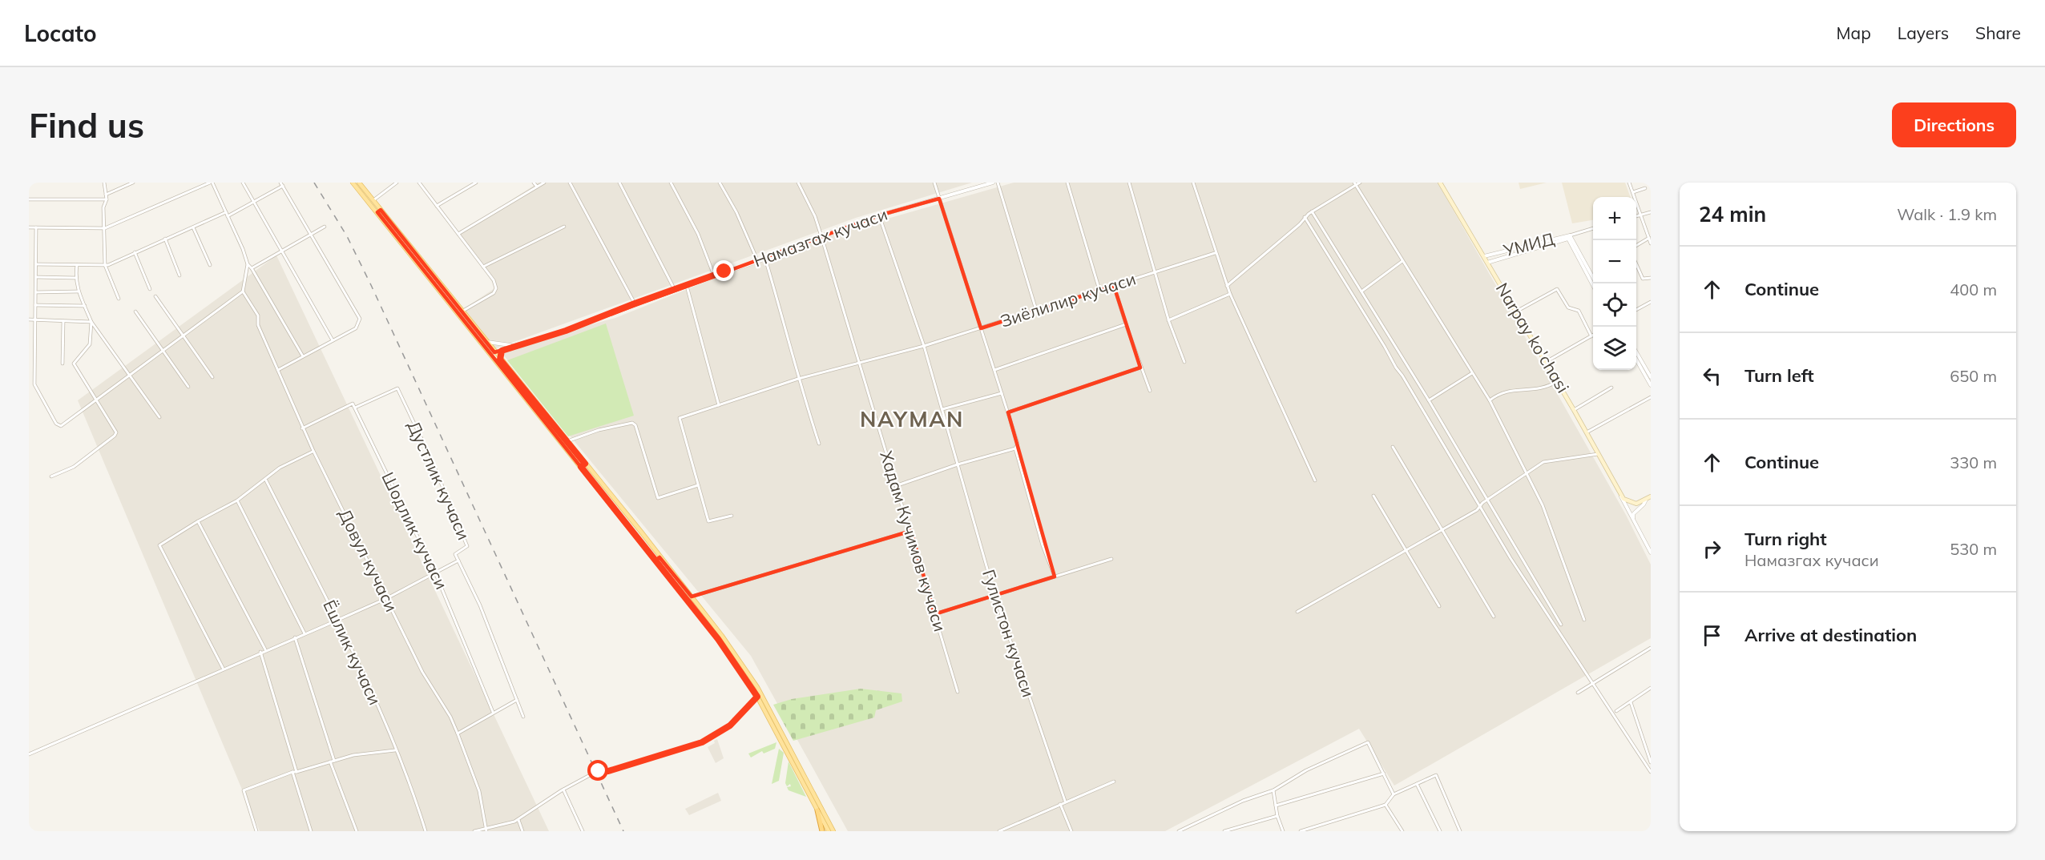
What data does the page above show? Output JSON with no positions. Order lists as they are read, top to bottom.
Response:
{
  "streets": {
    "main road": ["Narpay ko'chasi"],
    "street": [
      "Намазгах кучаси",
      "УМИД",
      "Зиёлилир кучаси",
      "Дустлик кучаси",
      "Шодлик кучаси",
      "Хадам Кучимов кучаси",
      "Довул кучаси",
      "Гулистон кучаси",
      "Ёшлик кучаси"
    ]
  },
  "crossings": [
    ["Намазгах кучаси", "Хадам Кучимов кучаси"],
    ["Намазгах кучаси", "Гулистон кучаси"],
    ["УМИД", "Narpay ko'chasi"],
    ["Зиёлилир кучаси", "Хадам Кучимов кучаси"],
    ["Зиёлилир кучаси", "Гулистон кучаси"],
    ["Дустлик кучаси", "Шодлик кучаси"]
  ],
  "districts": ["NAYMAN"],
  "page": {
    "header": "Locato",
    "nav": ["Map", "Layers", "Share"],
    "buttons": "Directions",
    "title": "Find us",
    "heading": ["24 min", "Walk · 1.9 km"],
    "map_buttons": ["+", "−"],
    "list": [
      ["Continue", "400 m"],
      ["Turn left", "650 m"],
      ["Continue", "330 m"],
      ["Turn right", "Намазгах кучаси", "530 m"],
      "Arrive at destination"
    ]
  }
}
